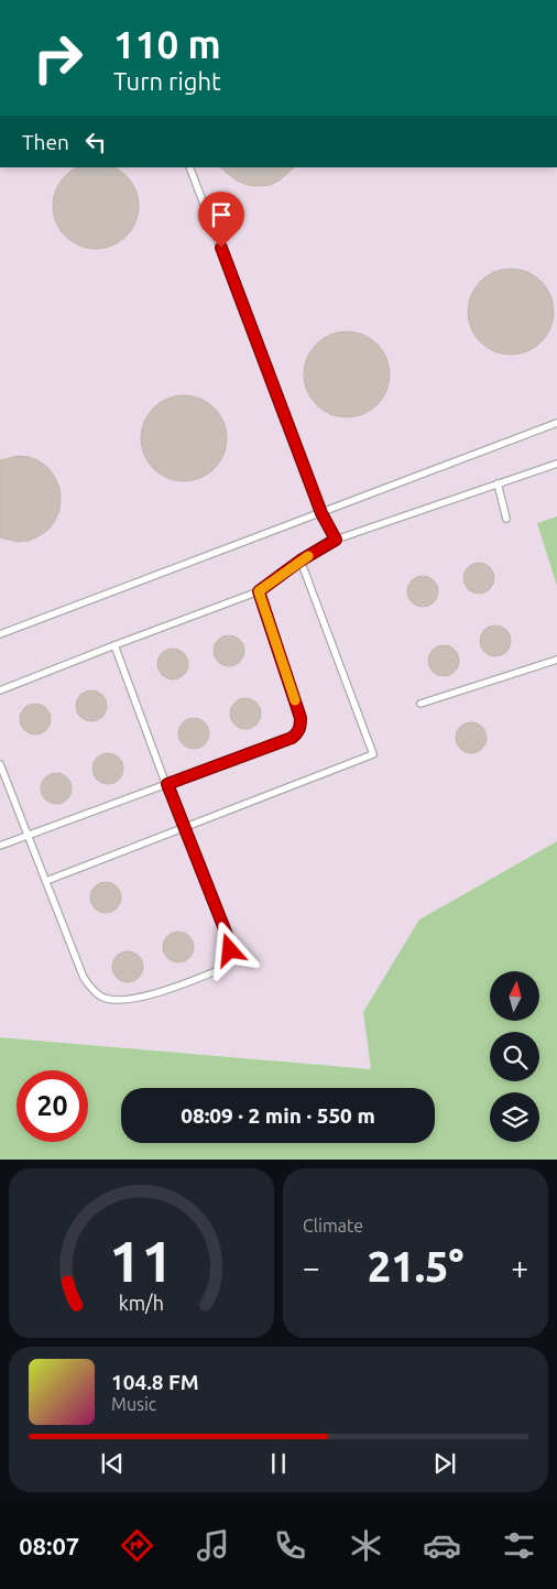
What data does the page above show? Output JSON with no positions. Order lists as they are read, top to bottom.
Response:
{
  "north": "top",
  "page": {
    "turn": ["110 m", "Turn right"],
    "then": "Then",
    "limit": "20",
    "trip": "08:09 · 2 min · 550 m",
    "tile": "Climate",
    "heat": ["−", "21.5°", "+"],
    "song": ["104.8 FM", "Music"],
    "tabs": "08:07",
    "gauge": ["11", "km/h"]
  }
}
